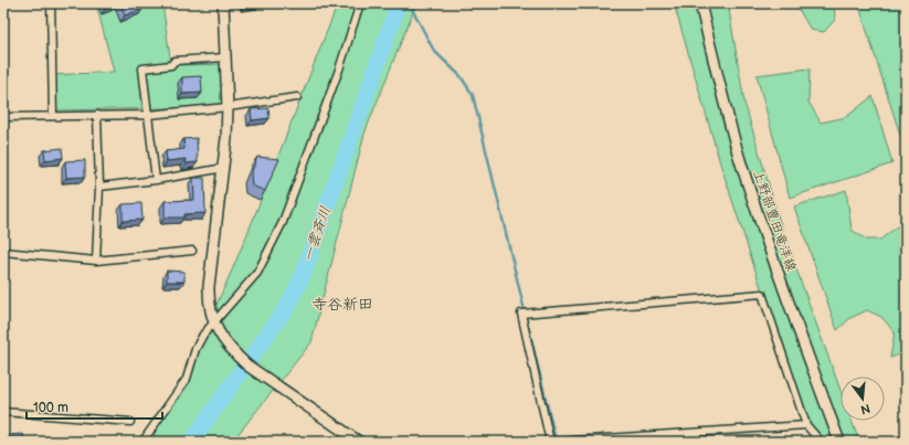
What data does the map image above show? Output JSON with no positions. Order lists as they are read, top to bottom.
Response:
{
  "streets": {
    "street": ["上野部豊田竜洋線"]
  },
  "districts": ["寺谷新田"],
  "water": ["一雲斉川"],
  "scale_bar": "100 m",
  "north": "bottom"
}
